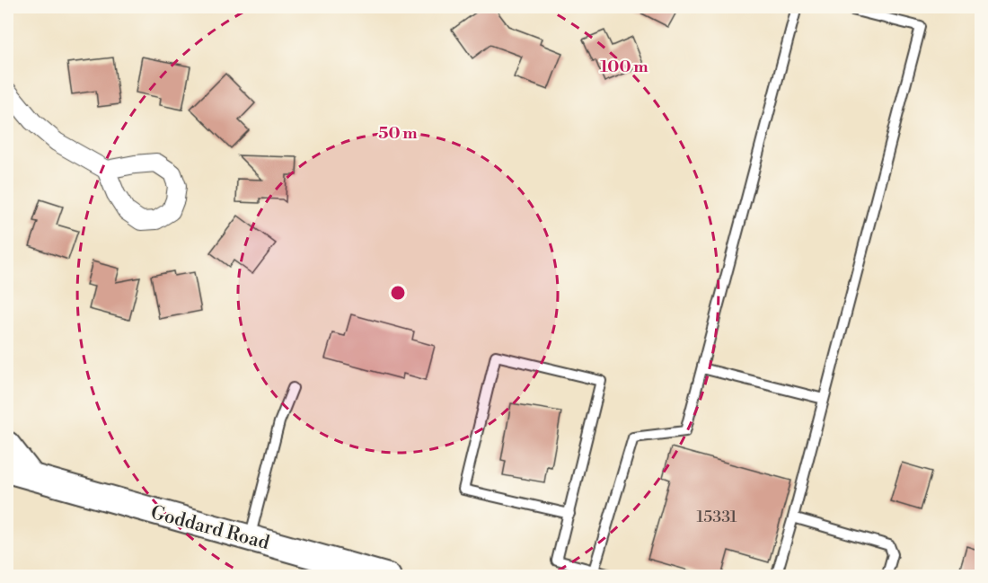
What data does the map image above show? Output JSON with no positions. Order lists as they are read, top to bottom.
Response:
{
  "streets": {
    "main road": ["Goddard Road"]
  },
  "house_numbers": ["15331"],
  "rings": ["100 m", "50 m"]
}
